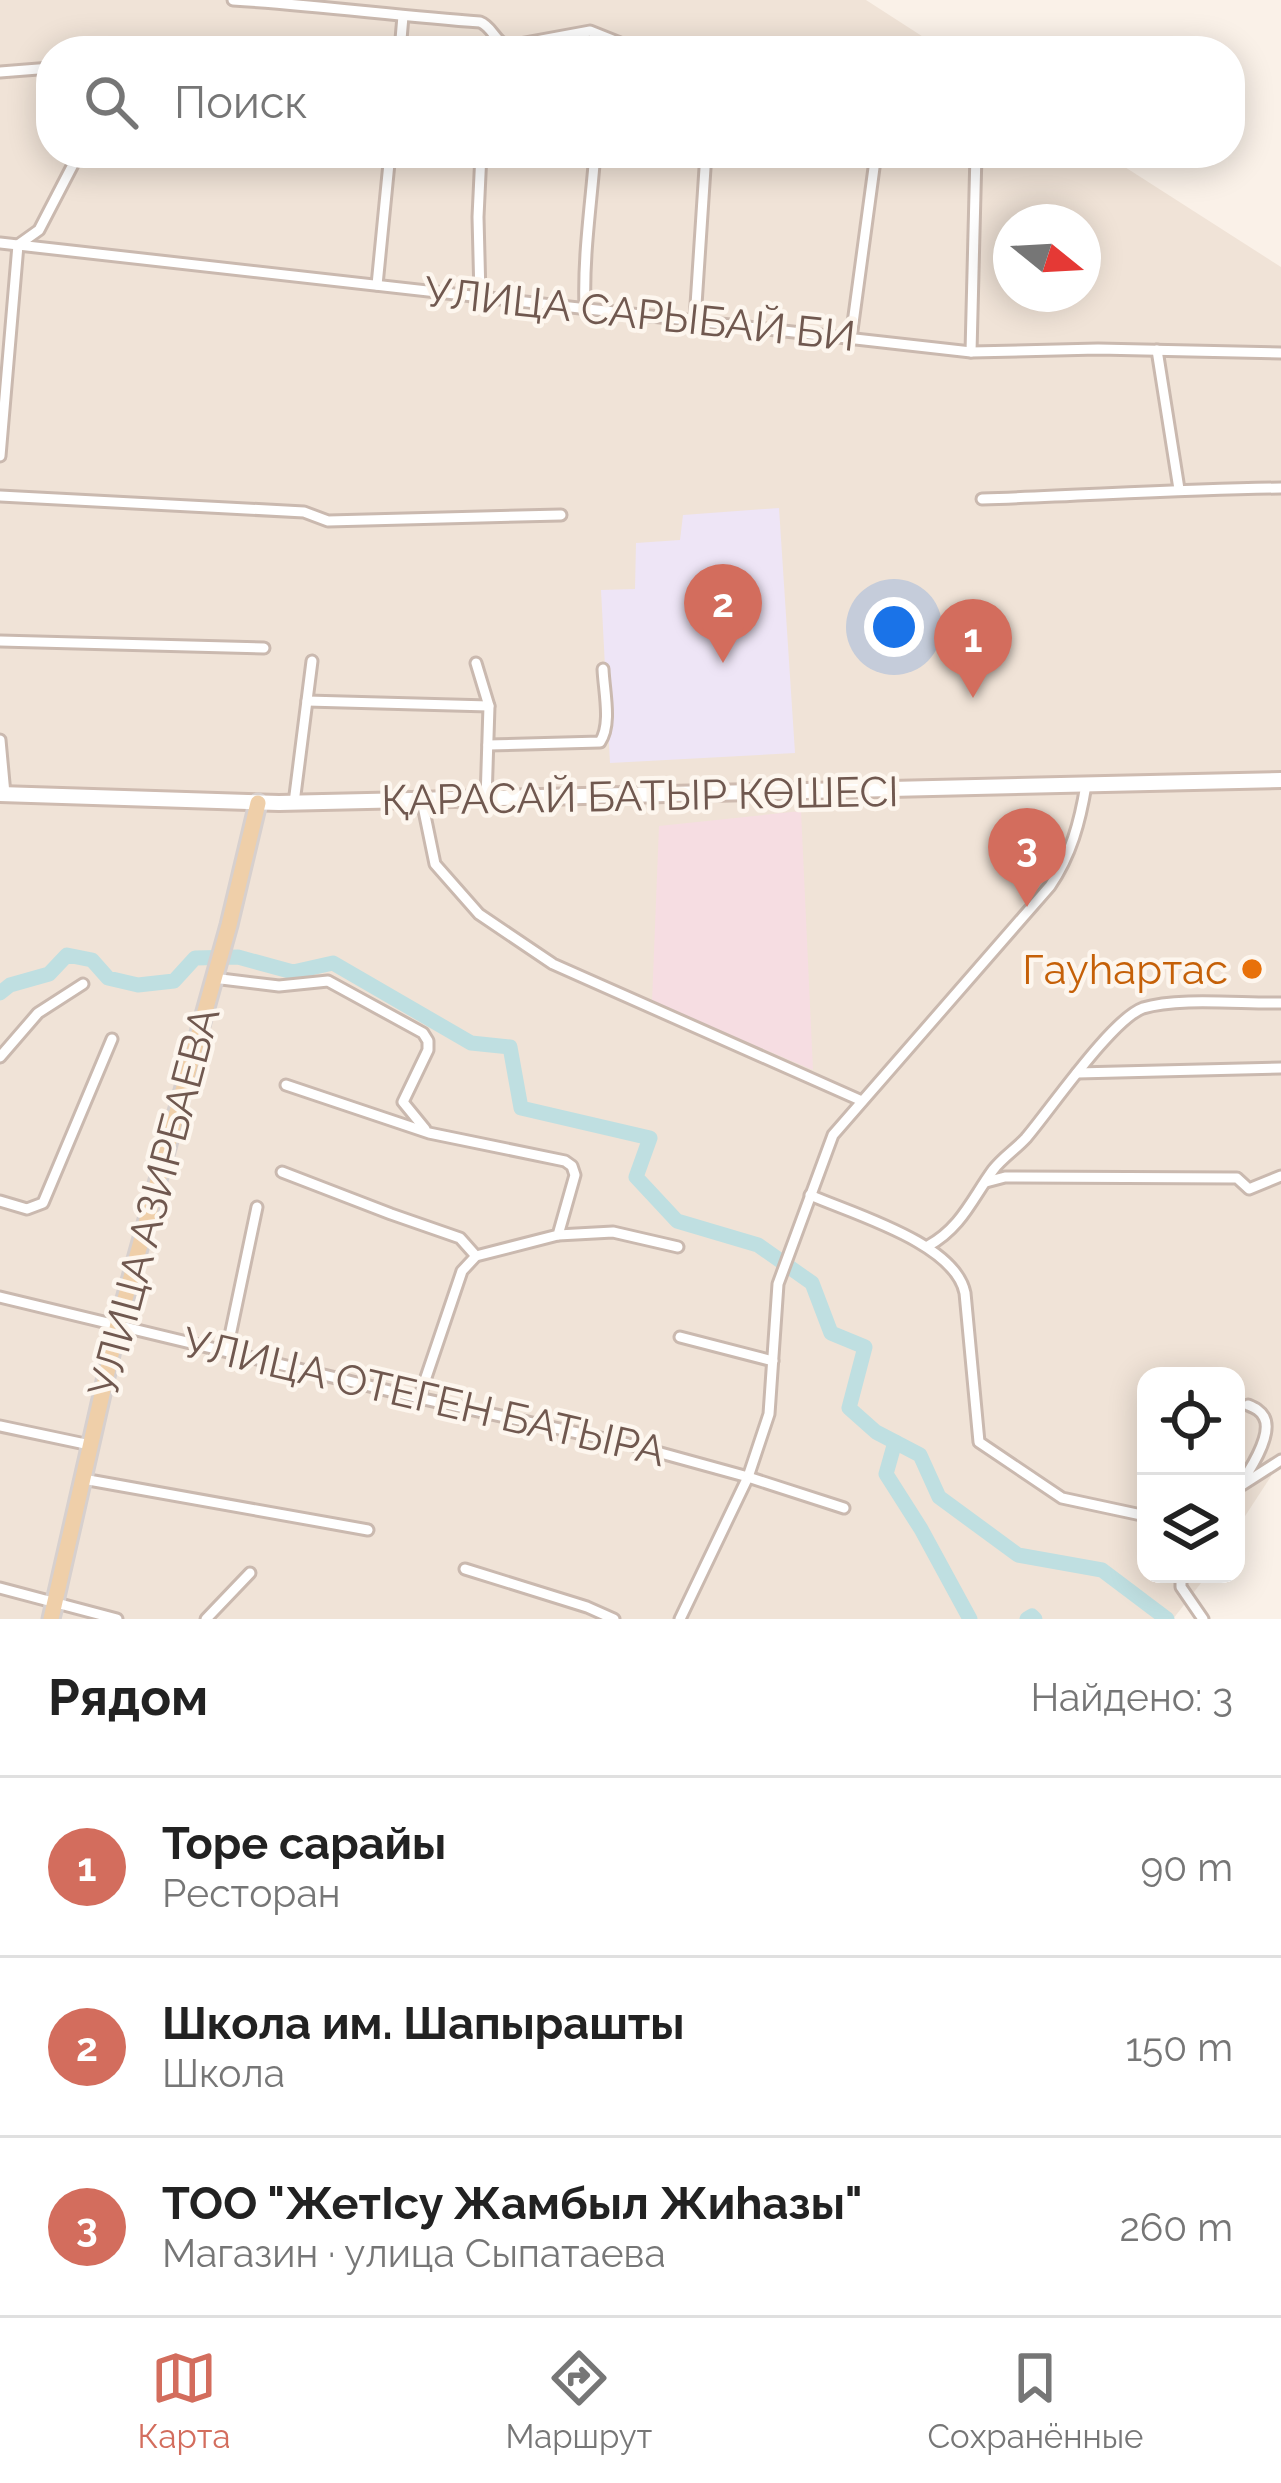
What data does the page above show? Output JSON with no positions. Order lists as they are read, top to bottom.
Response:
{
  "streets": {
    "main road": ["ҚАРАСАЙ БАТЫР КӨШЕСІ", "УЛИЦА АЗИРБАЕВА"],
    "street": ["УЛИЦА САРЫБАЙ БИ", "УЛИЦА ОТЕГЕН БАТЫРА"]
  },
  "crossings": [
    ["ҚАРАСАЙ БАТЫР КӨШЕСІ", "УЛИЦА АЗИРБАЕВА"],
    ["УЛИЦА АЗИРБАЕВА", "УЛИЦА ОТЕГЕН БАТЫРА"]
  ],
  "places": ["Гауhартас"],
  "north": "right",
  "page": {
    "search": "Поиск",
    "pins": ["2", "1", "3"],
    "heading": ["Рядом", "Найдено: 3"],
    "list": [
      {
        "mark": "1",
        "name": "Торе сарайы",
        "note": "Ресторан",
        "value": "90 m"
      },
      {
        "mark": "2",
        "name": "Школа им. Шапырашты",
        "note": "Школа",
        "value": "150 m"
      },
      {
        "mark": "3",
        "name": "ТОО \"ЖетIсу Жамбыл Жиhазы\"",
        "note": "Магазин · улица Сыпатаева",
        "value": "260 m"
      }
    ],
    "nav": ["Карта", "Маршрут", "Сохранённые"]
  }
}
